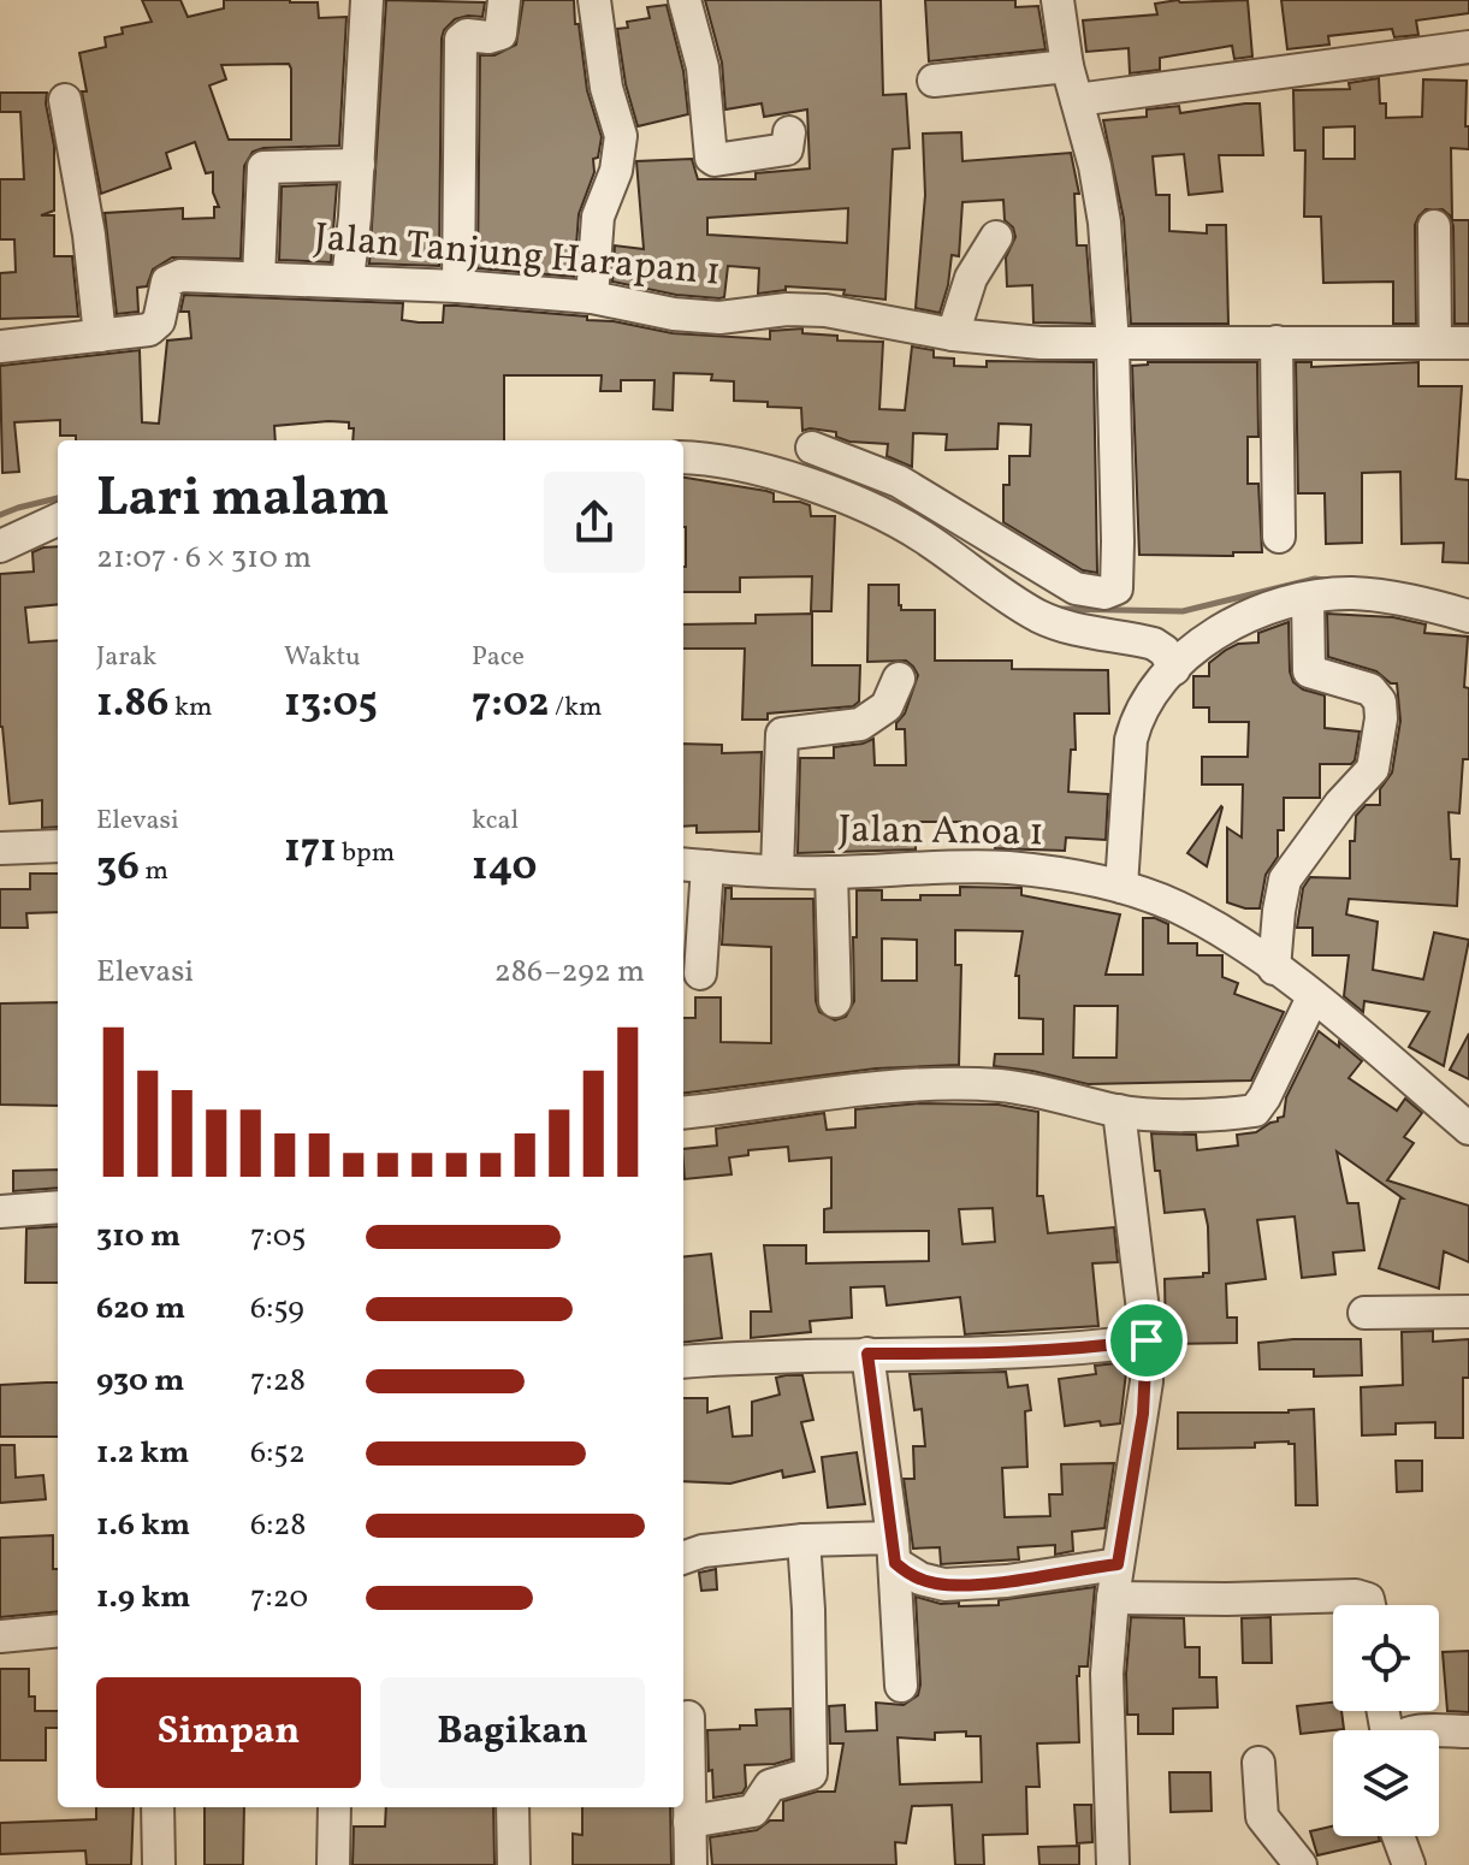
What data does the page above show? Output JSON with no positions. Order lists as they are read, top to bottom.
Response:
{
  "streets": {
    "street": ["Jalan Tanjung Harapan 1", "Jalan Anoa 1"]
  },
  "page": {
    "heading": ["Lari malam", "21:07 · 6 × 310 m"],
    "stats": [
      ["Jarak", "1.86 km"],
      ["Waktu", "13:05"],
      ["Pace", "7:02 /km"],
      ["Elevasi", "36 m"],
      ["171 bpm"],
      ["kcal", "140"]
    ],
    "chart": ["Elevasi", "286–292 m"],
    "list": [
      {
        "name": "310 m",
        "note": "7:05"
      },
      {
        "name": "620 m",
        "note": "6:59"
      },
      {
        "name": "930 m",
        "note": "7:28"
      },
      {
        "name": "1.2 km",
        "note": "6:52"
      },
      {
        "name": "1.6 km",
        "note": "6:28"
      },
      {
        "name": "1.9 km",
        "note": "7:20"
      }
    ],
    "buttons": ["Simpan", "Bagikan"]
  }
}
